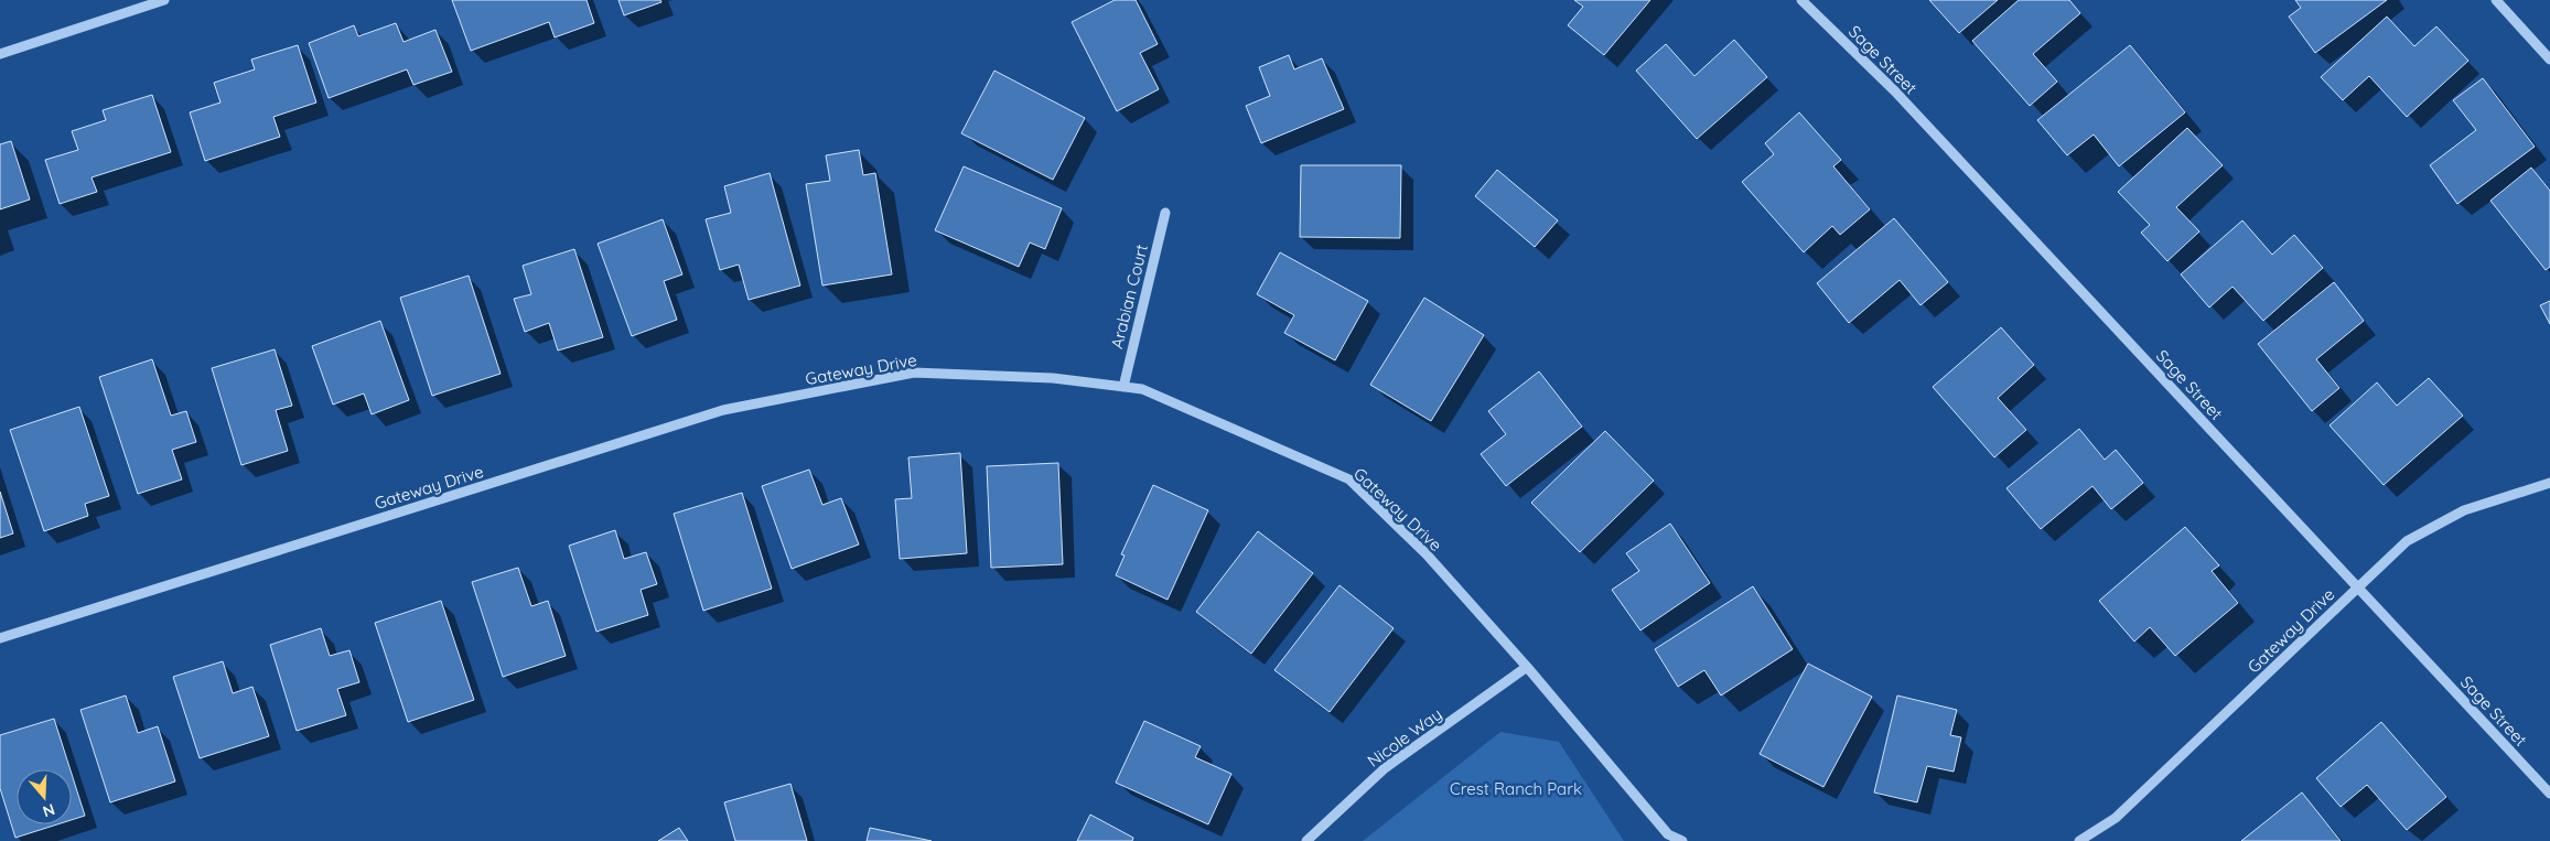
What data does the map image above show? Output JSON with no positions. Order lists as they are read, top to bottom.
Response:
{
  "streets": {
    "street": [
      "Sage Street",
      "Arabian Court",
      "Gateway Drive",
      "Nicole Way"
    ]
  },
  "crossings": [
    ["Sage Street", "Gateway Drive"],
    ["Arabian Court", "Gateway Drive"],
    ["Gateway Drive", "Nicole Way"]
  ],
  "parks": ["Crest Ranch Park"],
  "north": "bottom"
}
